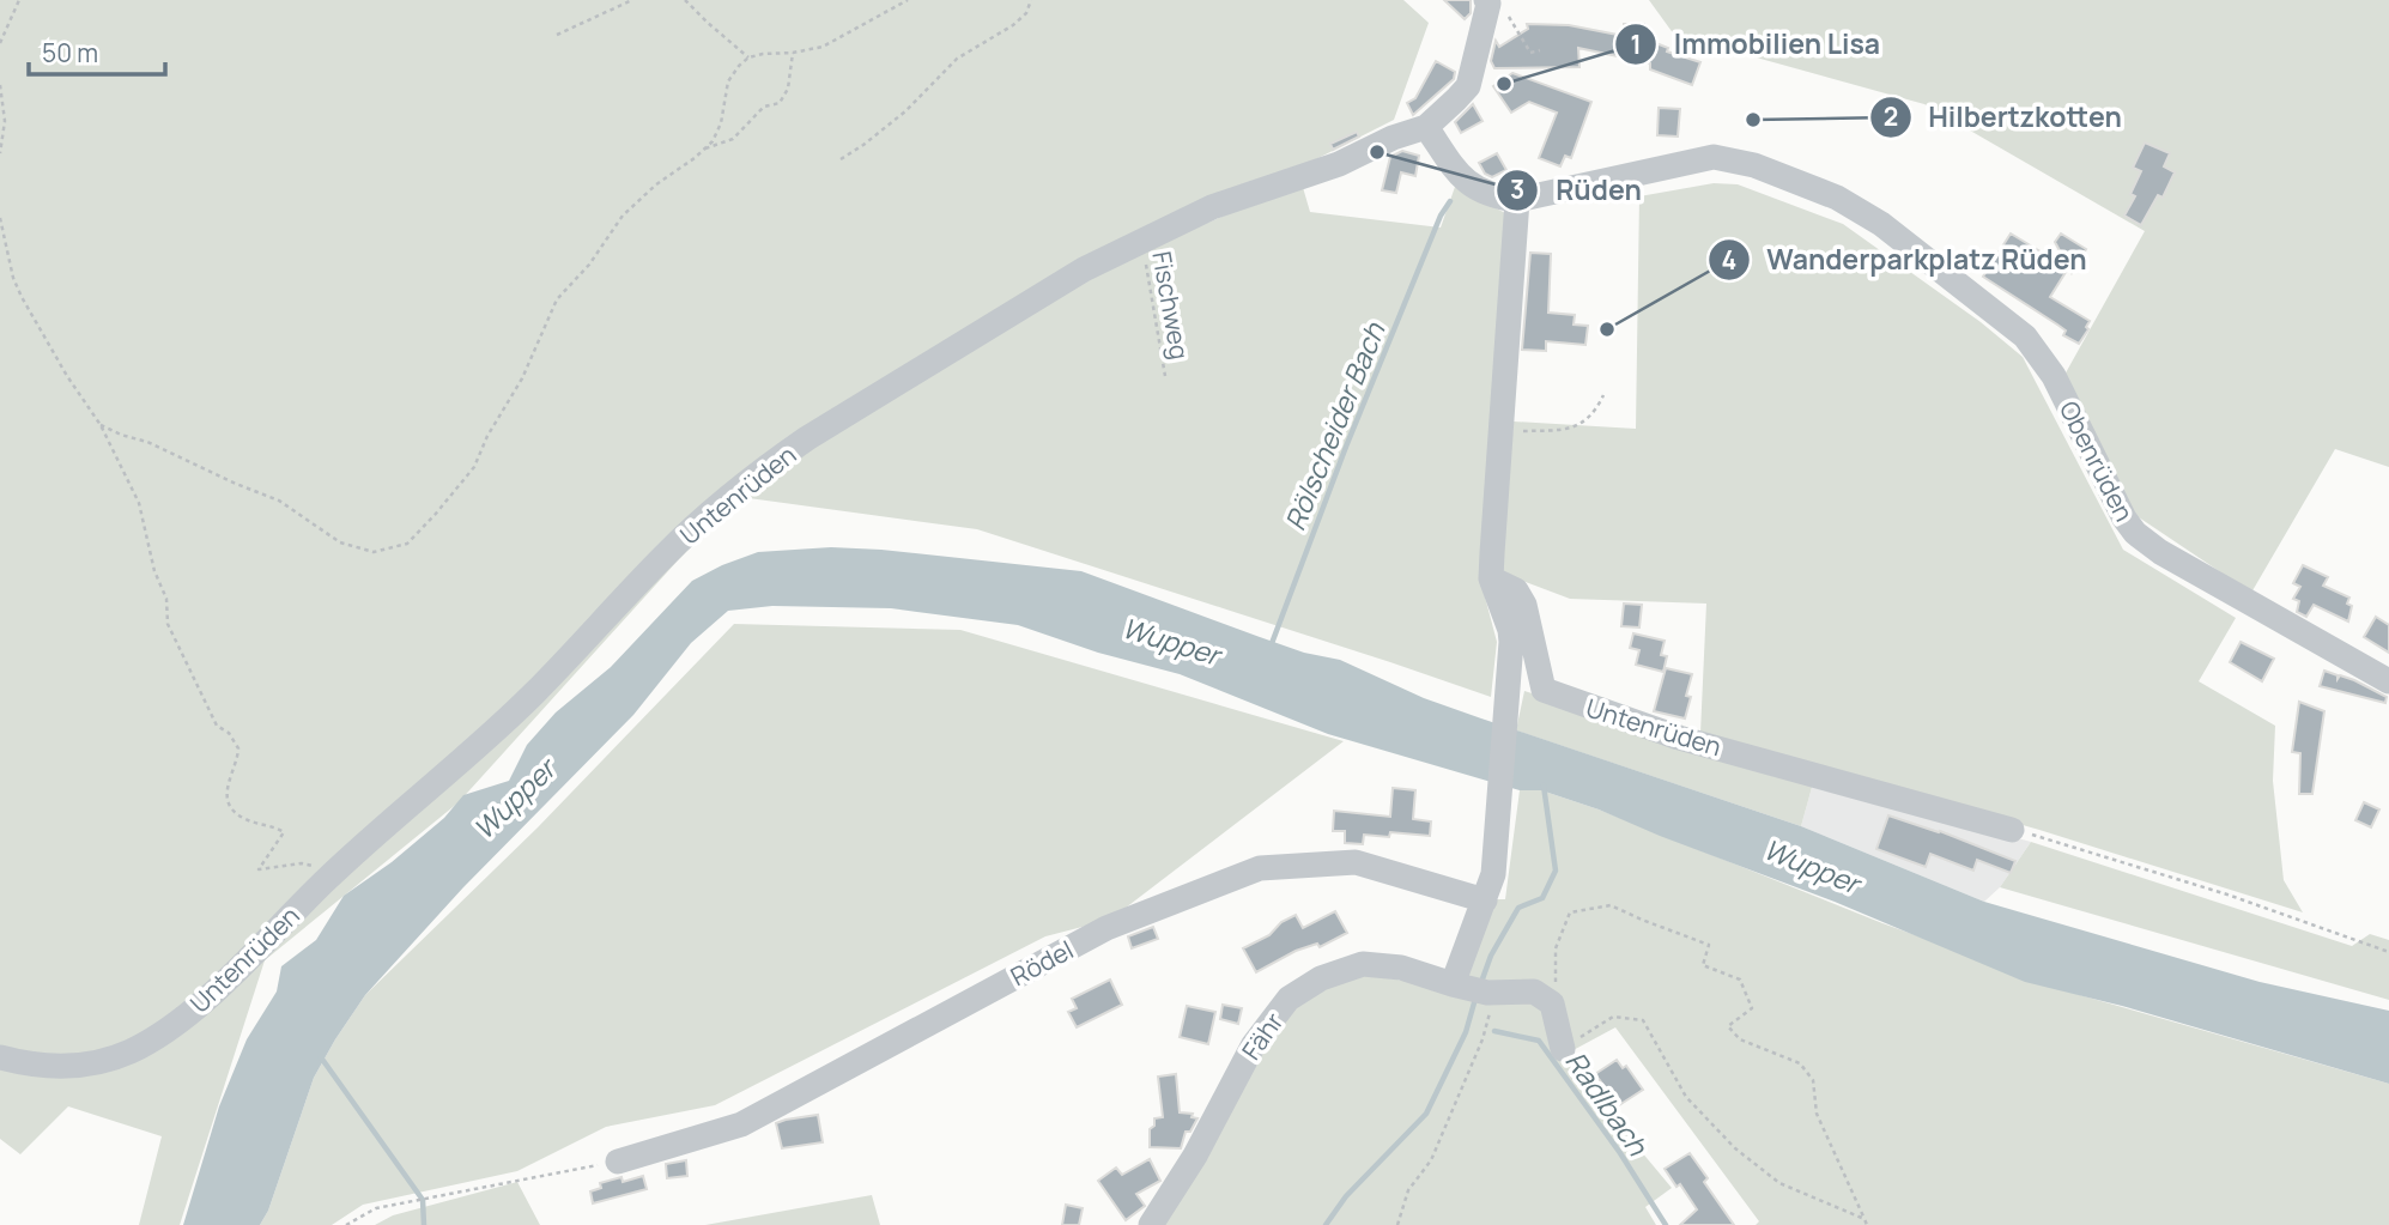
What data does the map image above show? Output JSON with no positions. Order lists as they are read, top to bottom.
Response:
{
  "streets": {
    "street": [
      "Obenrüden",
      "Untenrüden",
      "Rödel",
      "Fähr"
    ],
    "path": ["Fischweg"]
  },
  "crossings": [
    ["Fischweg", "Untenrüden"]
  ],
  "water": ["Rölscheider Bach", "Wupper", "Radlbach"],
  "places": [
    "Immobilien Lisa",
    "Hilbertzkotten",
    "Rüden",
    "Wanderparkplatz Rüden"
  ],
  "scale_bar": "50 m"
}
